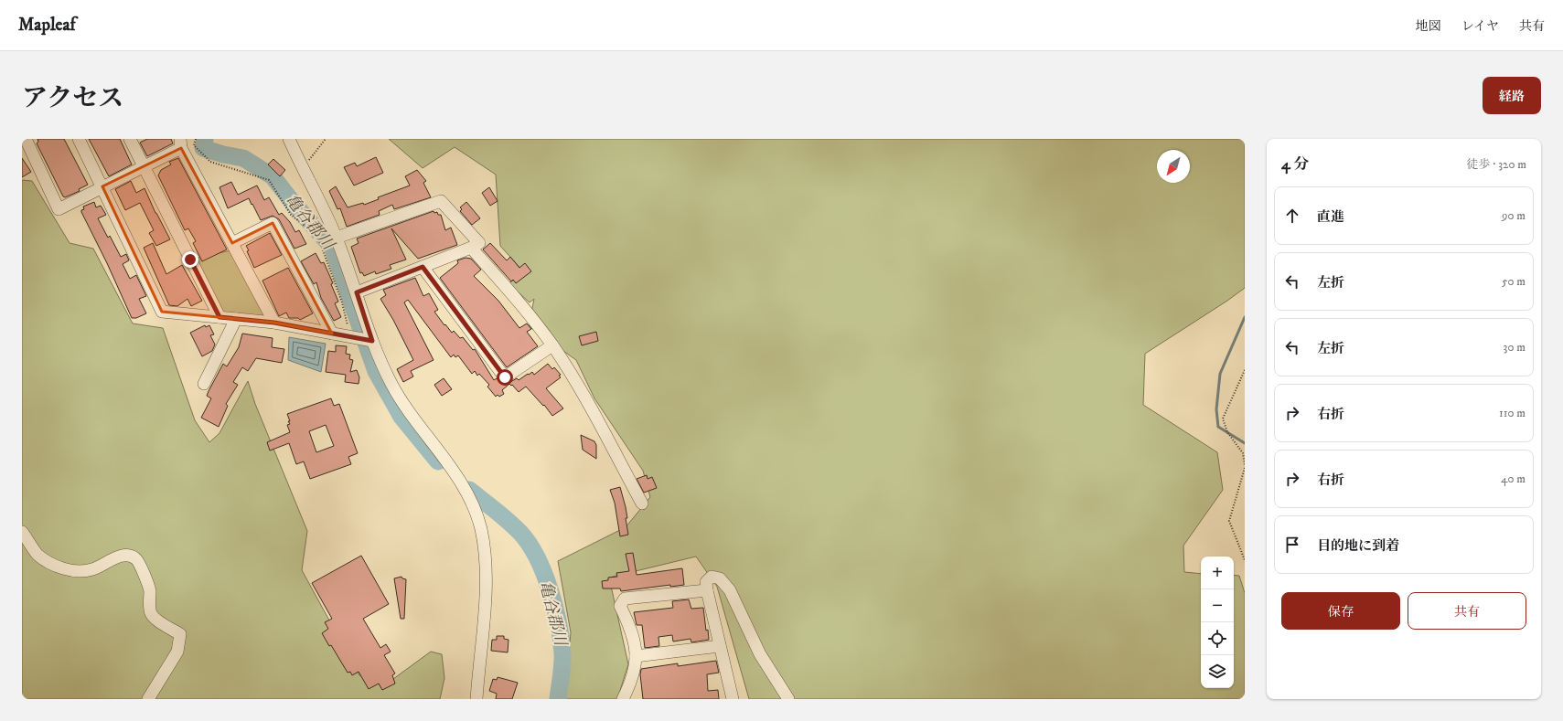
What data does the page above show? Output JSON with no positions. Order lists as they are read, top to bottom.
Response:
{
  "water": ["亀谷郡川"],
  "north": "bottom left",
  "page": {
    "header": "Mapleaf",
    "nav": ["地図", "レイヤ", "共有"],
    "title": "アクセス",
    "buttons": [
      "経路",
      ["保存", "共有"]
    ],
    "heading": ["4 分", "徒歩 · 320 m"],
    "list": [
      ["直進", "90 m"],
      ["左折", "50 m"],
      ["左折", "30 m"],
      ["右折", "110 m"],
      ["右折", "40 m"],
      "目的地に到着"
    ],
    "map_buttons": ["+", "−"]
  }
}
